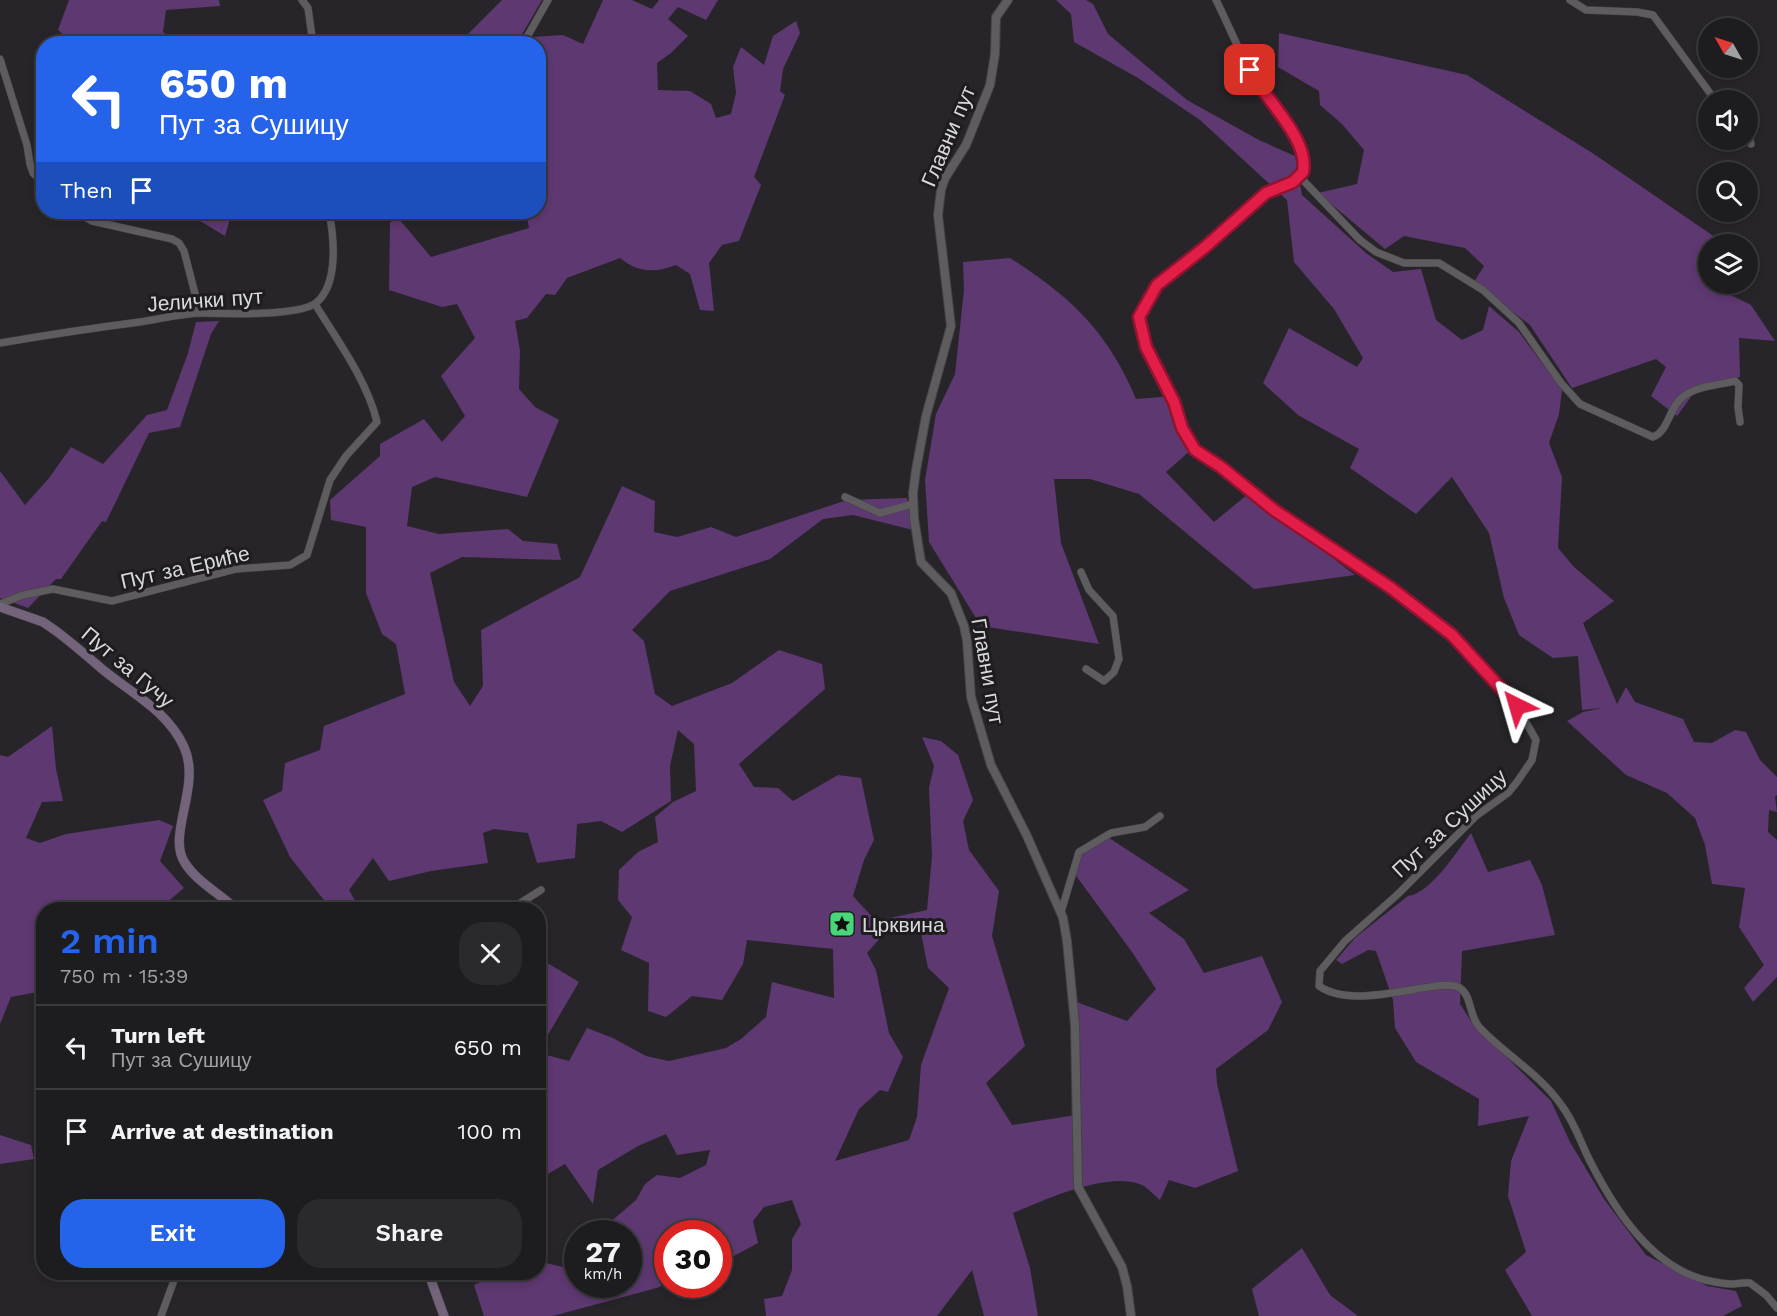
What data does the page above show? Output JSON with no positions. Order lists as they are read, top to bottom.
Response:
{
  "streets": {
    "main road": ["Пут за Гучу"],
    "street": [
      "Главни пут",
      "Јелички пут",
      "Пут за Ериће",
      "Пут за Сушицу"
    ]
  },
  "crossings": [
    ["Јелички пут", "Пут за Ериће"],
    ["Пут за Ериће", "Пут за Гучу"]
  ],
  "places": {
    "place": ["Црквина"]
  },
  "north": "top left",
  "page": {
    "turn": ["650 m", "Пут за Сушицу"],
    "then": "Then",
    "heading": ["2 min", "750 m · 15:39"],
    "list": [
      {
        "name": "Turn left",
        "note": "Пут за Сушицу",
        "value": "650 m"
      },
      {
        "name": "Arrive at destination",
        "value": "100 m"
      }
    ],
    "buttons": ["Exit", "Share"],
    "speed": "27 km/h",
    "limit": "30"
  }
}
